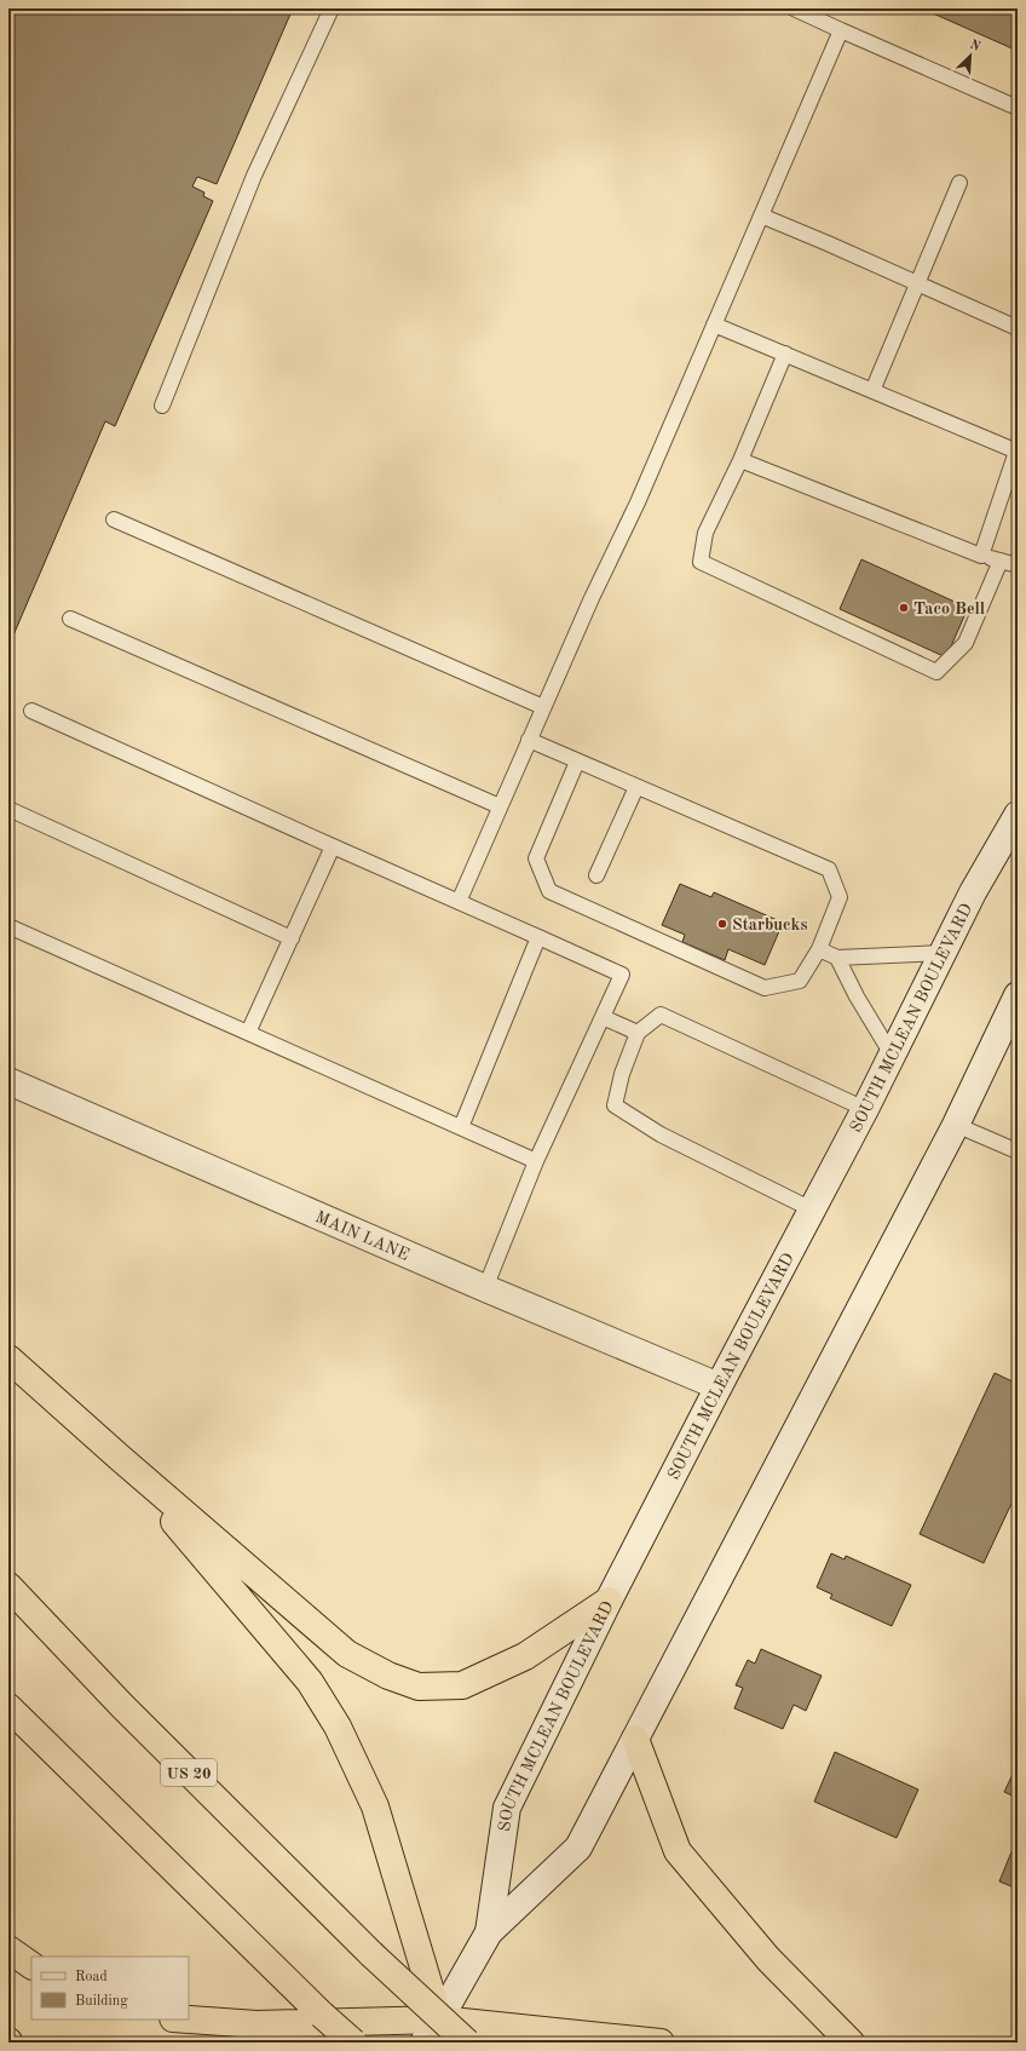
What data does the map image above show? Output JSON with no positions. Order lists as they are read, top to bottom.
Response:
{
  "streets": {
    "highway": ["US 20"],
    "main road": ["SOUTH MCLEAN BOULEVARD", "MAIN LANE"]
  },
  "crossings": [
    ["SOUTH MCLEAN BOULEVARD", "MAIN LANE"]
  ],
  "places": ["Taco Bell", "Starbucks"],
  "legend": ["Road", "Building"],
  "north": "top right"
}
